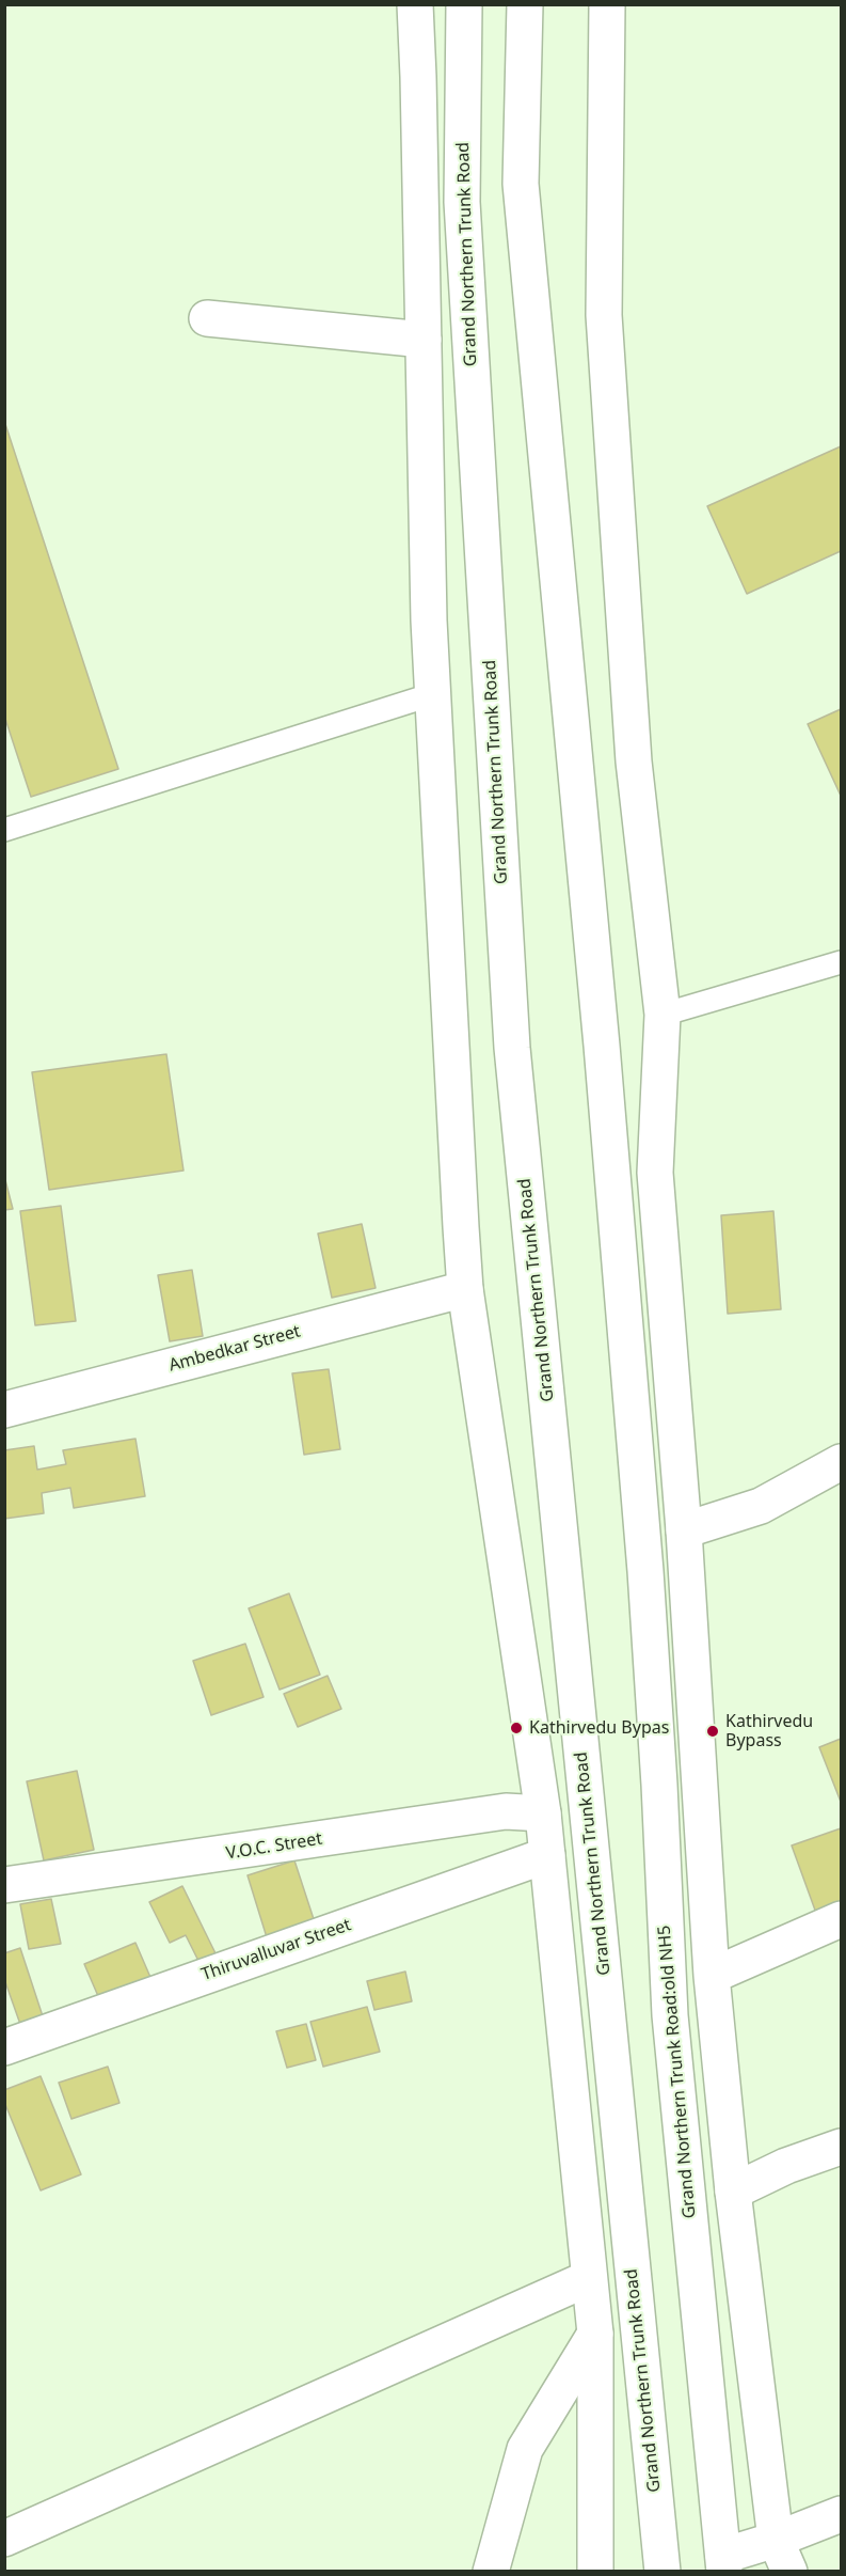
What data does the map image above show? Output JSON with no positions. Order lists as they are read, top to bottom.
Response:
{
  "streets": {
    "main road": [
      "Grand Northern Trunk Road",
      "Ambedkar Street",
      "V.O.C. Street",
      "Thiruvalluvar Street",
      "Grand Northern Trunk Road:old NH5"
    ]
  },
  "places": ["Kathirvedu Bypas", "Kathirvedu Bypass"]
}
